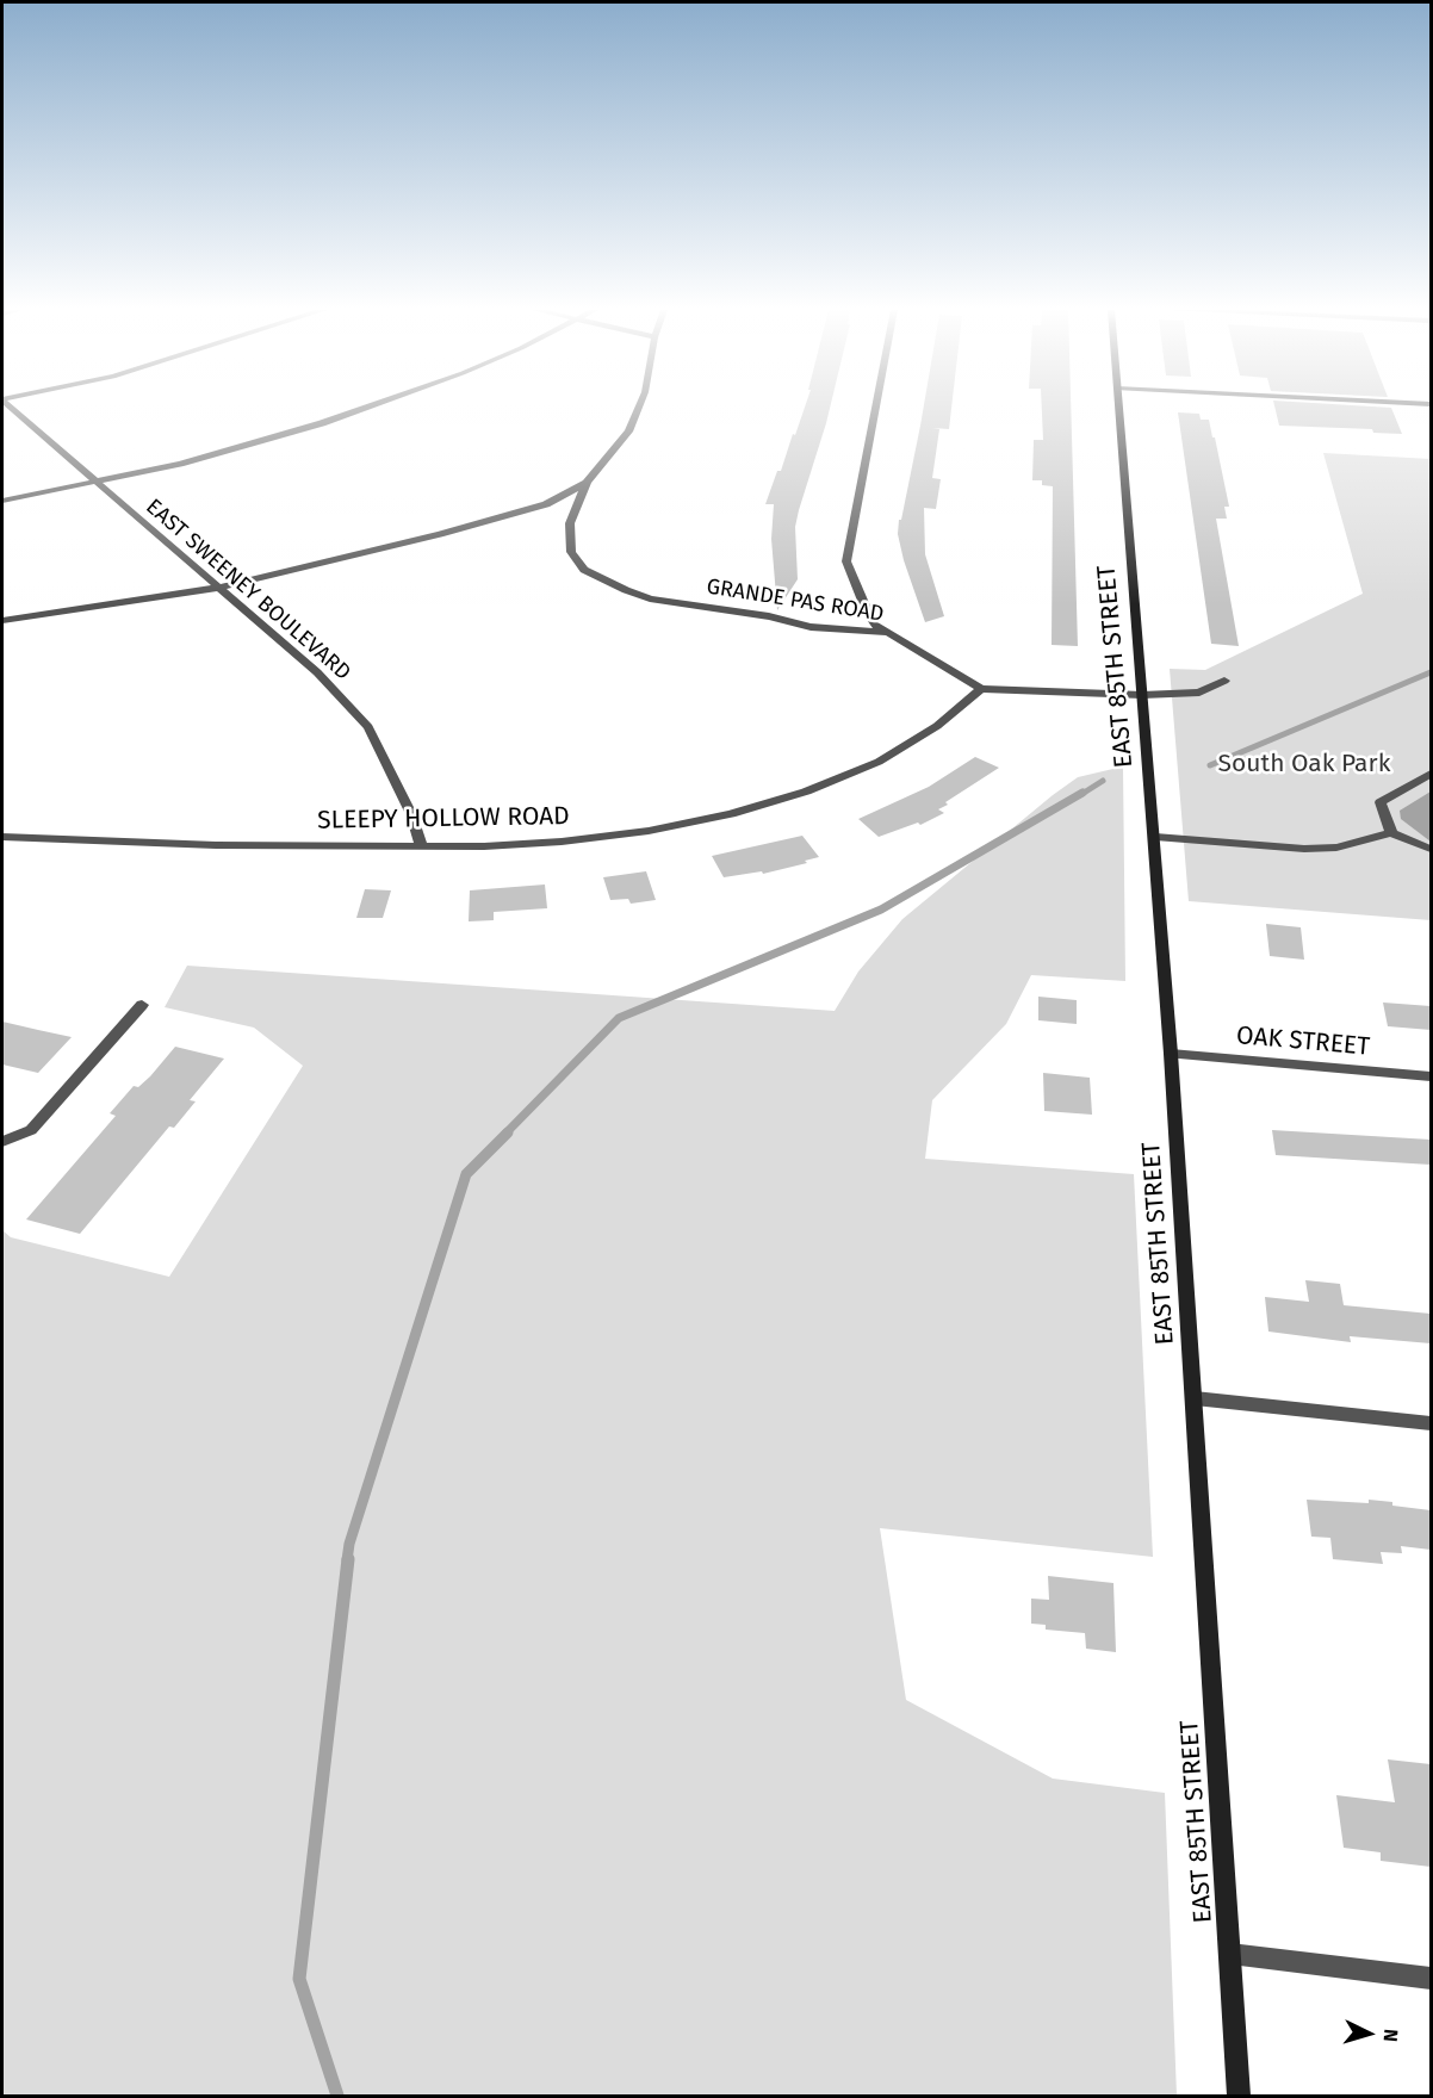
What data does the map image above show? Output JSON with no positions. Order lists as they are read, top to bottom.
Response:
{
  "streets": {
    "main road": ["EAST 85TH STREET"],
    "street": [
      "EAST SWEENEY BOULEVARD",
      "GRANDE PAS ROAD",
      "SLEEPY HOLLOW ROAD",
      "OAK STREET"
    ]
  },
  "crossings": [
    ["EAST SWEENEY BOULEVARD", "SLEEPY HOLLOW ROAD"],
    ["GRANDE PAS ROAD", "EAST 85TH STREET"],
    ["GRANDE PAS ROAD", "SLEEPY HOLLOW ROAD"],
    ["EAST 85TH STREET", "OAK STREET"]
  ],
  "parks": ["South Oak Park"],
  "north": "right"
}
